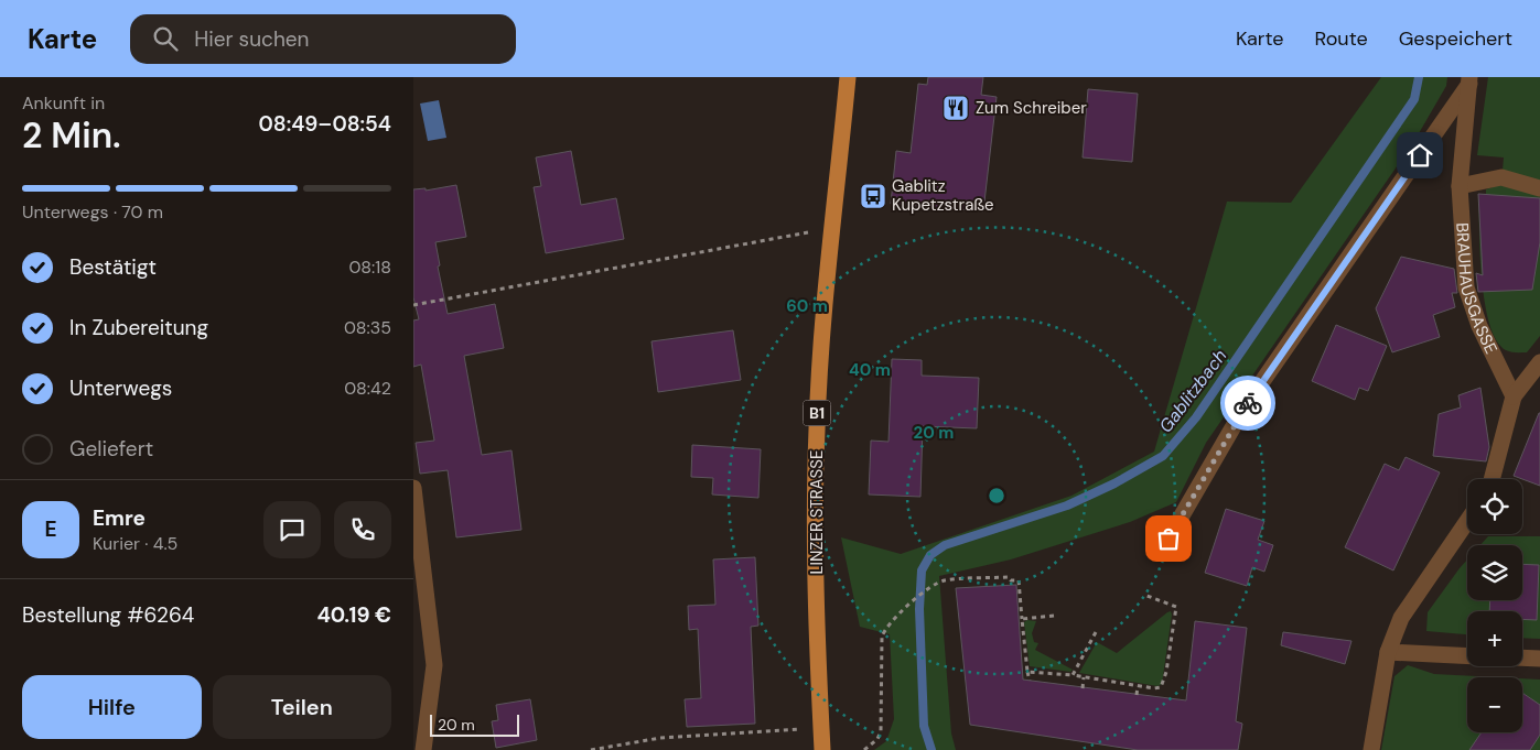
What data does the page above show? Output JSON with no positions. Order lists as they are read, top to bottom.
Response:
{
  "streets": {
    "main road": ["B1", "LINZER STRASSE"],
    "street": ["BRAUHAUSGASSE"]
  },
  "water": ["Gablitzbach"],
  "places": {
    "restaurant": ["Zum Schreiber"],
    "bus stop": ["Gablitz Kupetzstraße"]
  },
  "scale_bar": "20 m",
  "page": {
    "header": "Karte",
    "search": "Hier suchen",
    "nav": ["Karte", "Route", "Gespeichert"],
    "heading": ["2 Min.", "Ankunft in", "08:49–08:54"],
    "panel": [
      "Emre",
      "Kurier · 4.5",
      "Bestellung #6264",
      "40.19 €"
    ],
    "bar": "Unterwegs · 70 m",
    "list": [
      ["Bestätigt", "08:18"],
      ["In Zubereitung", "08:35"],
      ["Unterwegs", "08:42"],
      "Geliefert"
    ],
    "map_buttons": ["+", "−"],
    "round": "E",
    "buttons": ["Hilfe", "Teilen"],
    "scale": "20 m"
  },
  "rings": ["60 m", "40 m", "20 m"]
}
